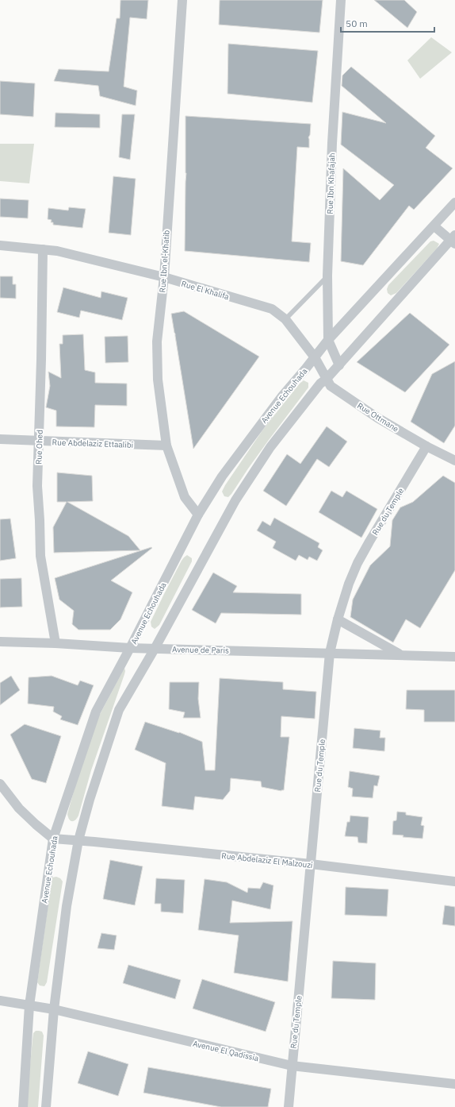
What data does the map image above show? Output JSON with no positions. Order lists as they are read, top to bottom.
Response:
{
  "streets": {
    "street": [
      "Rue Ibn Khafajah",
      "Rue Ibn el-Khatib",
      "Rue El Khalifa",
      "Avenue Echouhada",
      "Rue Ottmane",
      "Rue Abdelaziz Ettaalibi",
      "Rue Ohed",
      "Rue du Temple",
      "Avenue de Paris",
      "Rue Abdelaziz El Malzouzi",
      "Avenue El Qadissia"
    ]
  },
  "crossings": [
    ["Rue Ibn Khafajah", "Avenue Echouhada"],
    ["Rue Ibn el-Khatib", "Rue El Khalifa"],
    ["Rue Ibn el-Khatib", "Avenue Echouhada"],
    ["Rue Ibn el-Khatib", "Rue Abdelaziz Ettaalibi"],
    ["Rue El Khalifa", "Avenue Echouhada"],
    ["Rue El Khalifa", "Rue Ottmane"],
    ["Rue El Khalifa", "Rue Ohed"],
    ["Avenue Echouhada", "Rue Ottmane"],
    ["Avenue Echouhada", "Avenue de Paris"],
    ["Avenue Echouhada", "Rue Abdelaziz El Malzouzi"],
    ["Avenue Echouhada", "Avenue El Qadissia"],
    ["Rue Ottmane", "Rue du Temple"],
    ["Rue Abdelaziz Ettaalibi", "Rue Ohed"],
    ["Rue Ohed", "Avenue de Paris"],
    ["Rue du Temple", "Avenue de Paris"],
    ["Rue du Temple", "Rue Abdelaziz El Malzouzi"],
    ["Rue du Temple", "Avenue El Qadissia"]
  ],
  "scale_bar": "50 m"
}
